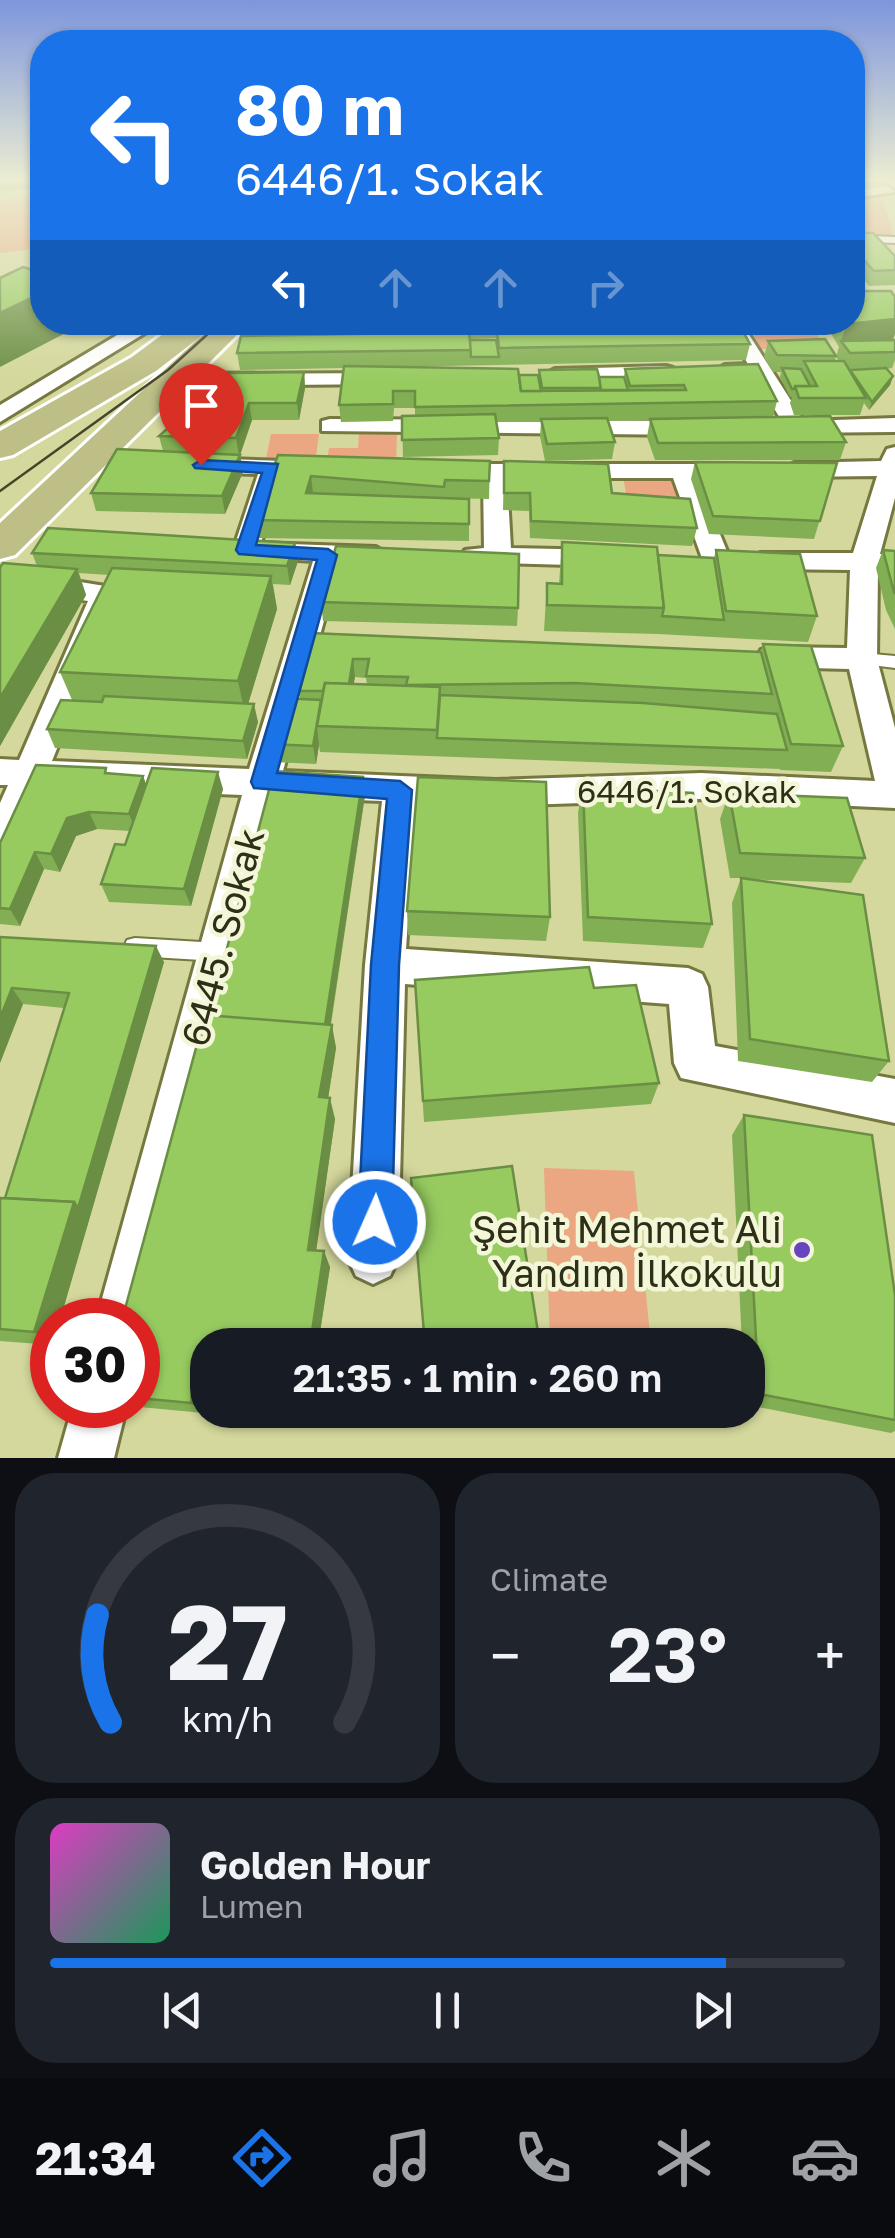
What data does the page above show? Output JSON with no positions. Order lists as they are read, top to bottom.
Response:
{
  "streets": {
    "street": ["6446/1. Sokak", "6445. Sokak"]
  },
  "crossings": [
    ["6446/1. Sokak", "6445. Sokak"]
  ],
  "places": ["Şehit Mehmet Ali Yandım İlkokulu"],
  "page": {
    "turn": ["80 m", "6446/1. Sokak"],
    "limit": "30",
    "trip": "21:35 · 1 min · 260 m",
    "tile": "Climate",
    "heat": ["−", "23°", "+"],
    "song": ["Golden Hour", "Lumen"],
    "tabs": "21:34",
    "gauge": ["27", "km/h"]
  }
}
